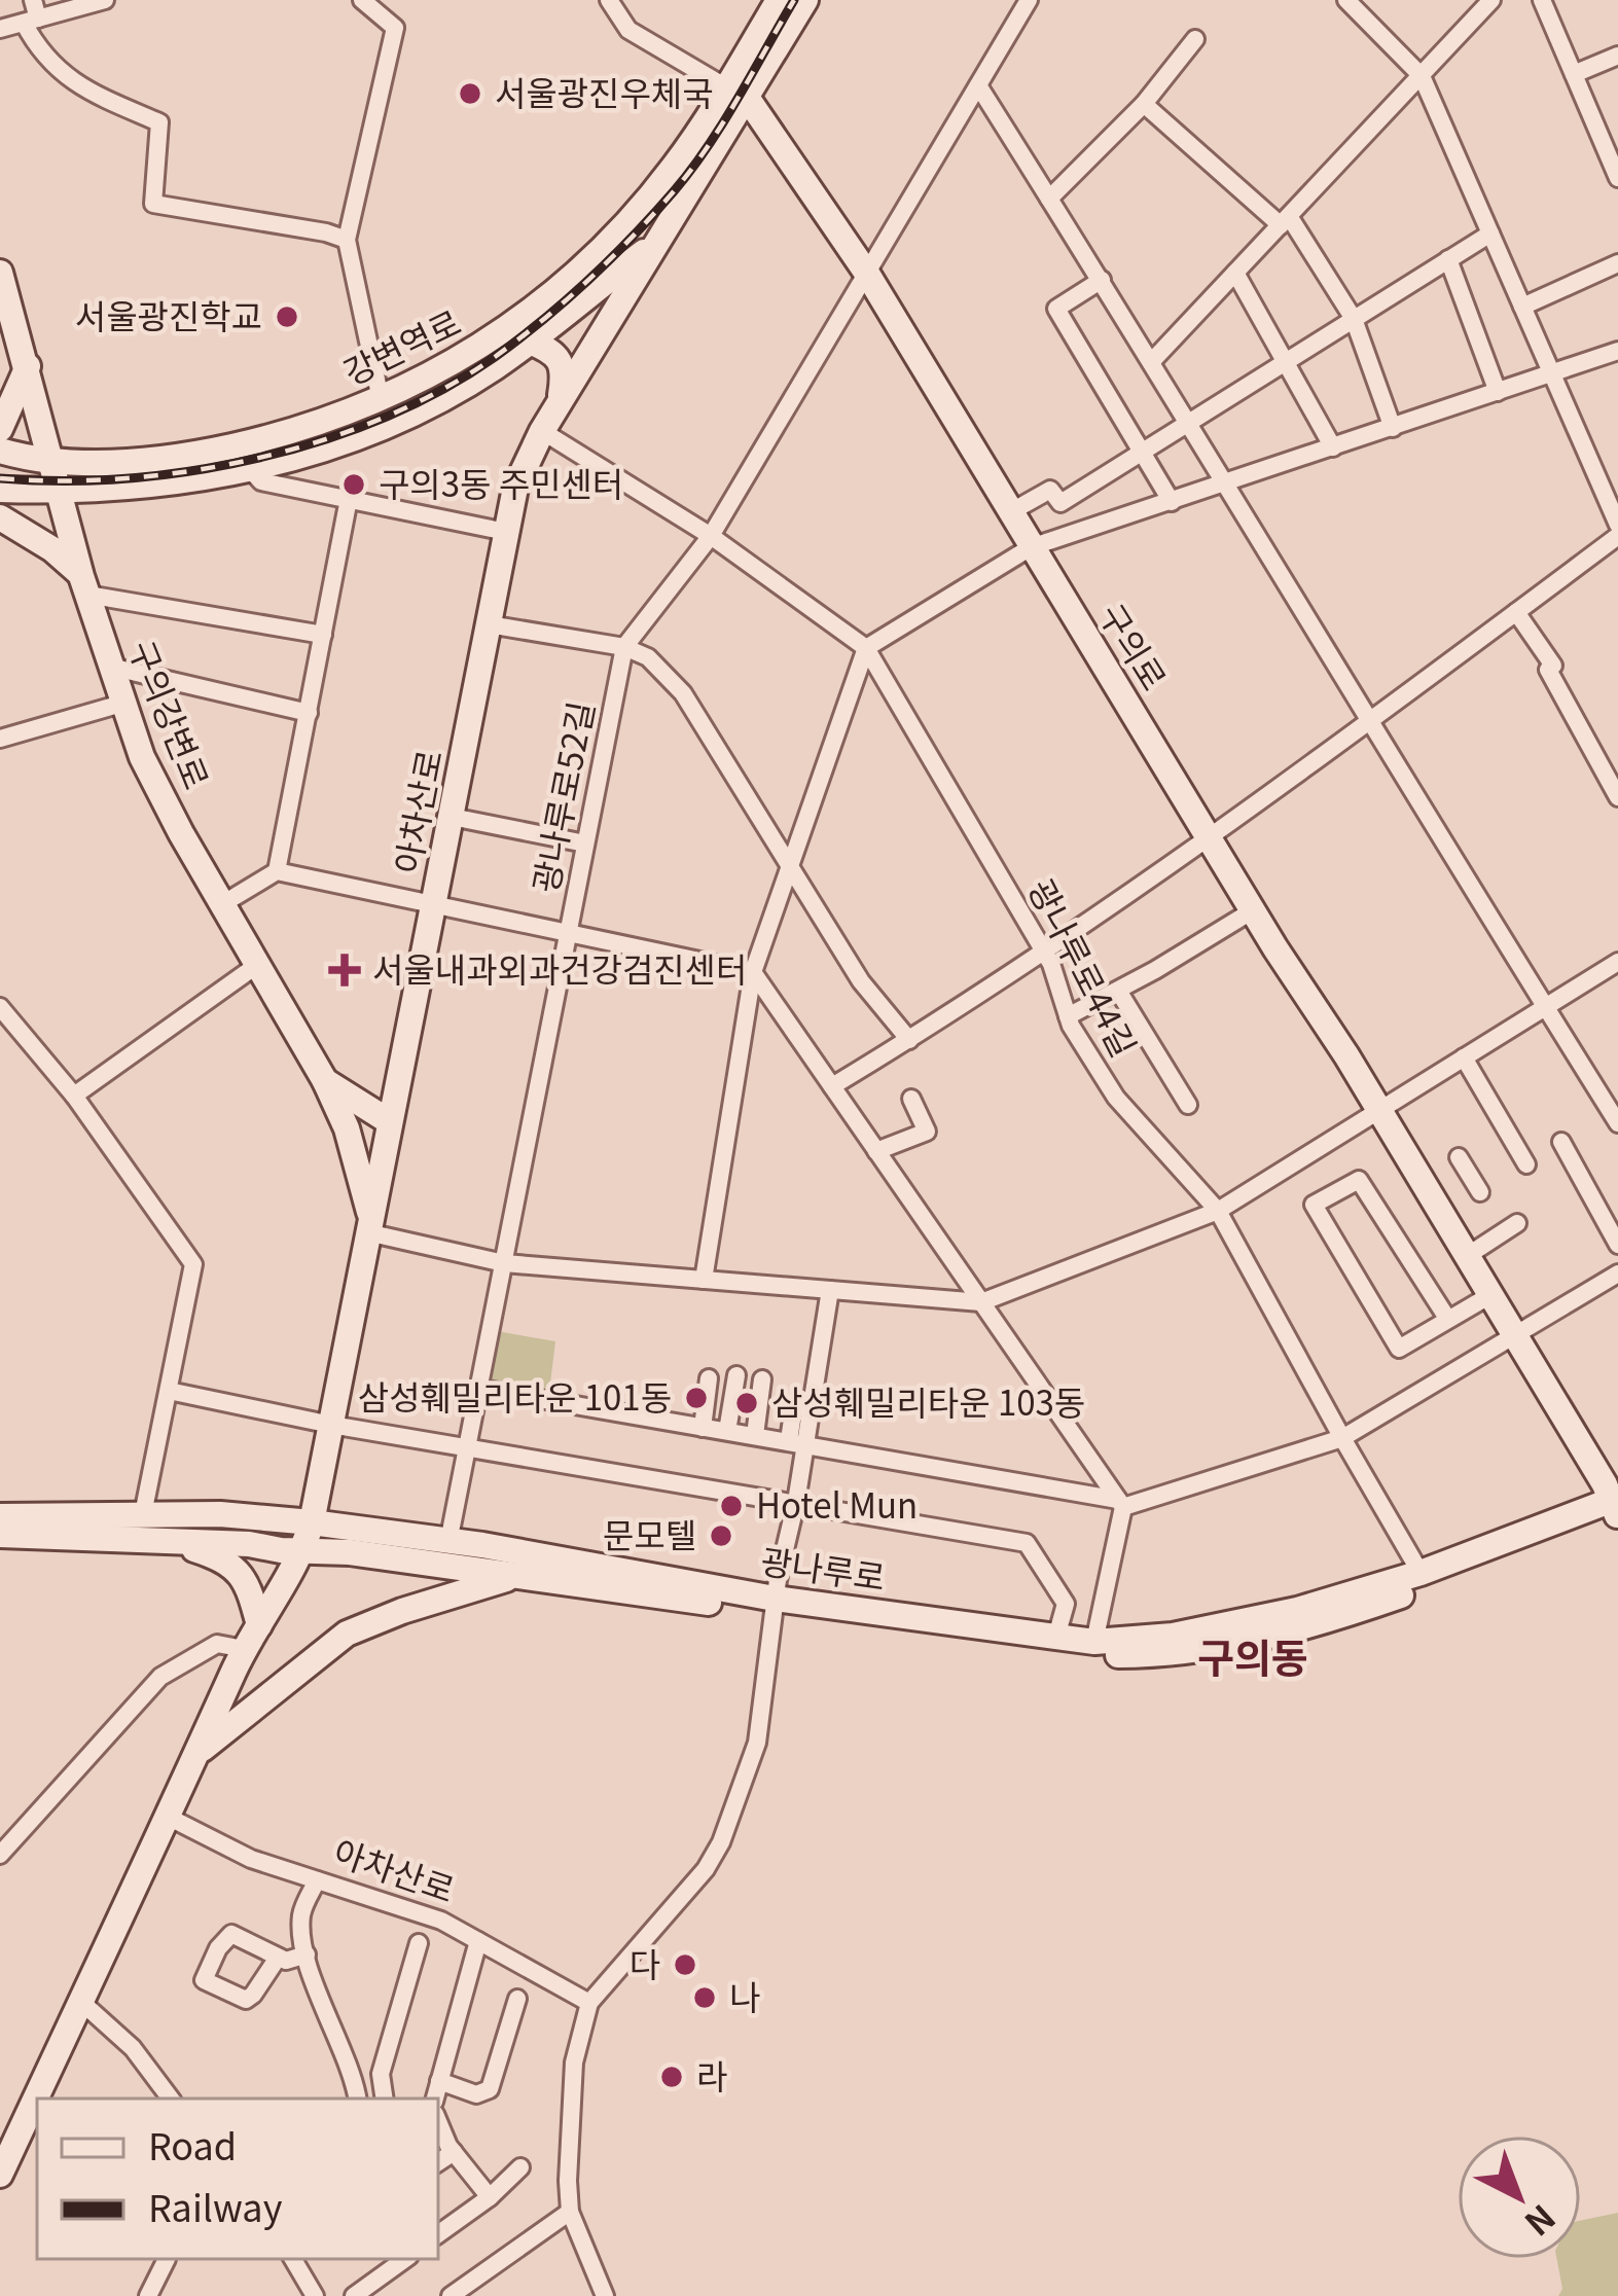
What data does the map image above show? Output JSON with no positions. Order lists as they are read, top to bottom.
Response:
{
  "streets": {
    "main road": [
      "강변역로",
      "구의로",
      "구의강변로",
      "아차산로",
      "광나루로"
    ],
    "street": ["광나루로52길", "광나루로44길"]
  },
  "crossings": [
    ["강변역로", "구의로"],
    ["강변역로", "구의강변로"],
    ["강변역로", "아차산로"],
    ["구의로", "광나루로52길"],
    ["구의로", "아차산로"],
    ["구의로", "광나루로"],
    ["구의강변로", "아차산로"],
    ["광나루로52길", "광나루로44길"],
    ["광나루로52길", "광나루로"],
    ["아차산로", "광나루로44길"],
    ["아차산로", "광나루로"],
    ["광나루로44길", "광나루로"]
  ],
  "districts": ["구의동"],
  "places": {
    "other": [
      "서울광진우체국",
      "서울광진학교",
      "구의3동 주민센터",
      "삼성훼밀리타운 101동",
      "삼성훼밀리타운 103동",
      "Hotel Mun",
      "문모텔",
      "다",
      "나",
      "라"
    ],
    "health": ["서울내과외과건강검진센터"]
  },
  "legend": ["Road", "Railway"],
  "north": "bottom right"
}
